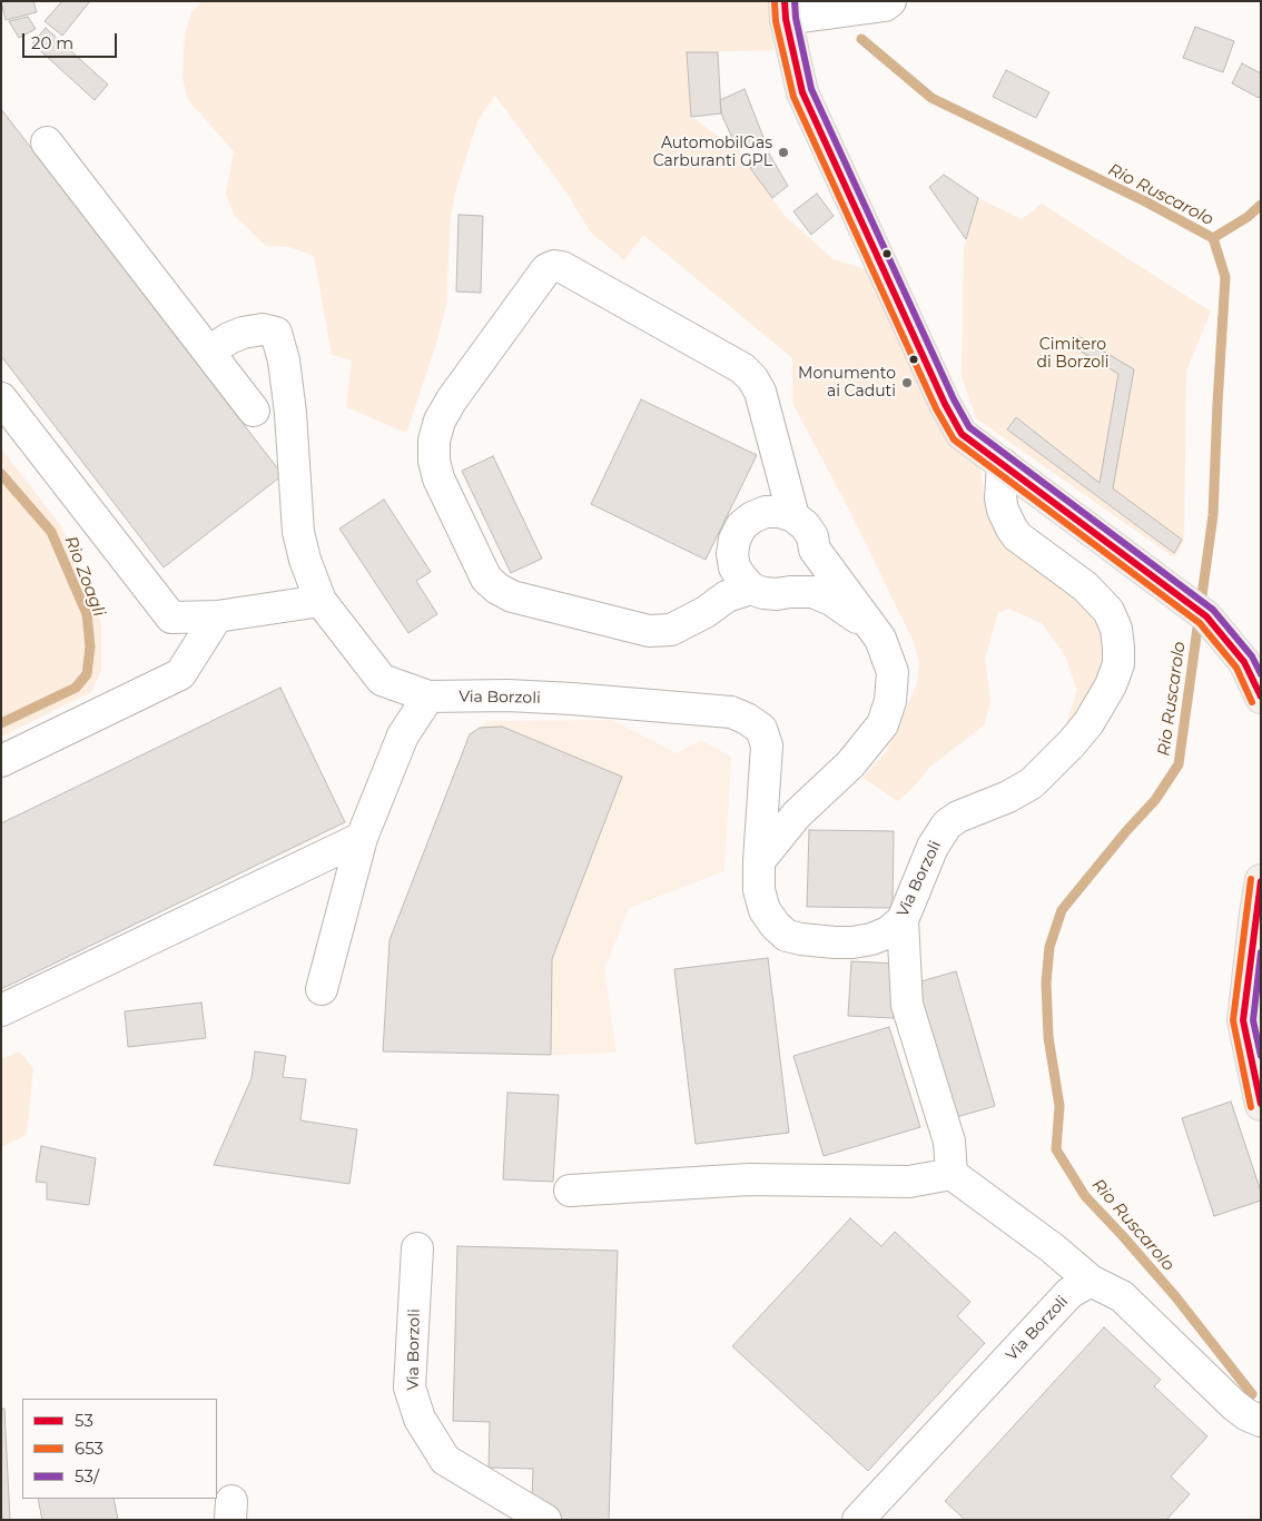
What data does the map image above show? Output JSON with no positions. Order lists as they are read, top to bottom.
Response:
{
  "streets": {
    "street": ["Via Borzoli"]
  },
  "water": ["Rio Ruscarolo", "Rio Zoagli"],
  "parks": ["Cimitero di Borzoli"],
  "places": ["AutomobilGas Carburanti GPL", "Monumento ai Caduti"],
  "lines": ["transit line 53", "transit line 53/", "transit line 653"],
  "legend": ["53", "653", "53/"],
  "scale_bar": "20 m"
}
